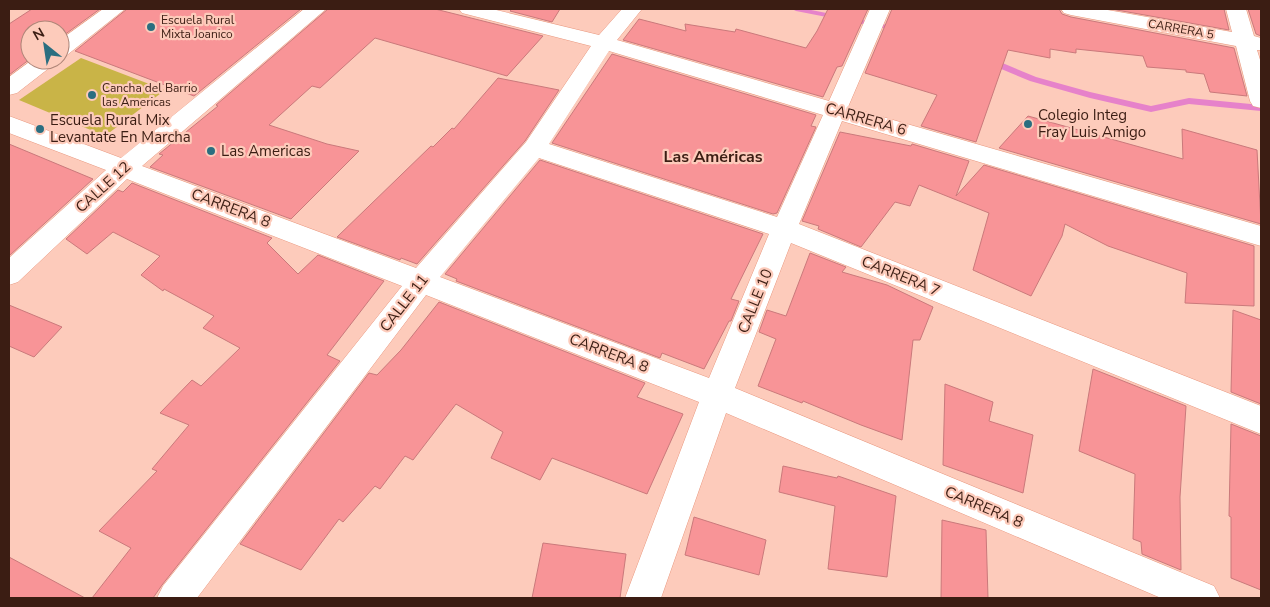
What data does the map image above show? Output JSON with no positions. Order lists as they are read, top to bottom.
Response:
{
  "streets": {
    "street": [
      "CARRERA 5",
      "CARRERA 6",
      "CALLE 12",
      "CARRERA 8",
      "CARRERA 7",
      "CALLE 10",
      "CALLE 11"
    ]
  },
  "crossings": [
    ["CARRERA 6", "CALLE 10"],
    ["CARRERA 6", "CALLE 11"],
    ["CALLE 12", "CARRERA 8"],
    ["CARRERA 8", "CALLE 10"],
    ["CARRERA 8", "CALLE 11"],
    ["CARRERA 7", "CALLE 10"],
    ["CARRERA 7", "CALLE 11"]
  ],
  "districts": ["Las Américas"],
  "places": [
    "Escuela Rural Mixta Joanico",
    "Cancha del Barrio las Americas",
    "Colegio Integ Fray Luis Amigo",
    "Escuela Rural Mix Levantate En Marcha",
    "Las Americas"
  ],
  "north": "top left"
}
